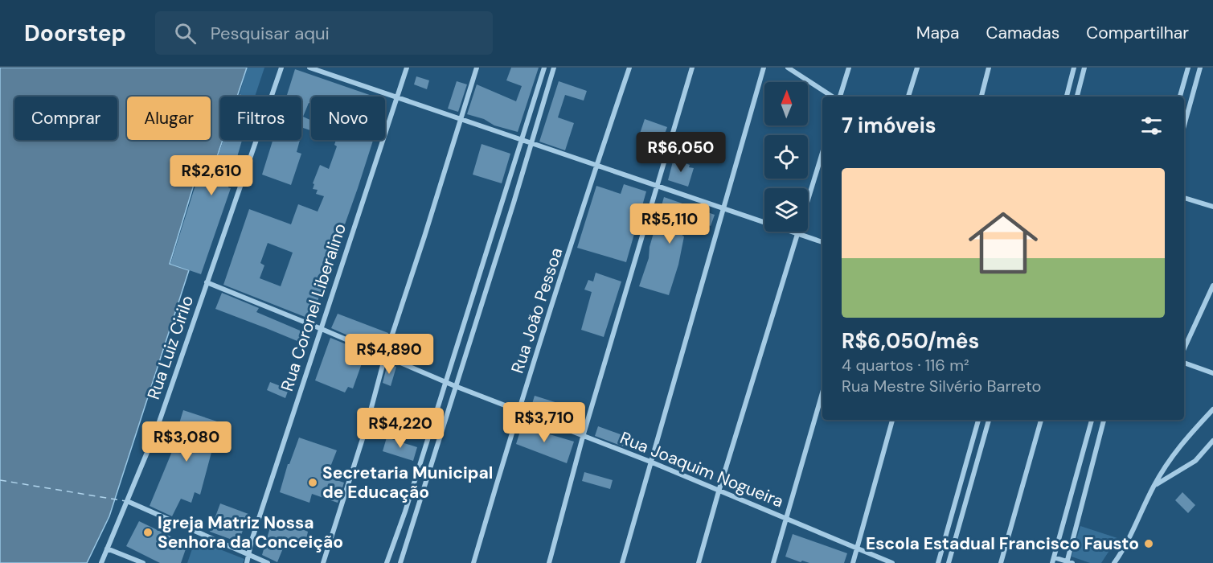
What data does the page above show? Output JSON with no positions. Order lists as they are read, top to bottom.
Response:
{
  "streets": {
    "street": [
      "Rua Coronel Liberalino",
      "Rua João Pessoa",
      "Rua Luiz Cirilo",
      "Rua Joaquim Nogueira"
    ]
  },
  "crossings": [
    ["Rua Coronel Liberalino", "Rua Joaquim Nogueira"],
    ["Rua João Pessoa", "Rua Joaquim Nogueira"],
    ["Rua Luiz Cirilo", "Rua Joaquim Nogueira"]
  ],
  "places": ["Secretaria Municipal de Educação", "Igreja Matriz Nossa Senhora da Conceição", "Escola Estadual Francisco Fausto"],
  "north": "top",
  "page": {
    "header": "Doorstep",
    "search": "Pesquisar aqui",
    "nav": ["Mapa", "Camadas", "Compartilhar"],
    "chip": [
      "Comprar",
      "Alugar",
      "Filtros",
      "Novo"
    ],
    "heading": "7 imóveis",
    "price": [
      "R$6,050",
      "R$2,610",
      "R$5,110",
      "R$4,890",
      "R$3,710",
      "R$4,220",
      "R$3,080"
    ],
    "list": [
      {
        "name": "R$6,050/mês",
        "note": "4 quartos · 116 m² · Rua Mestre Silvério Barreto"
      }
    ]
  }
}
